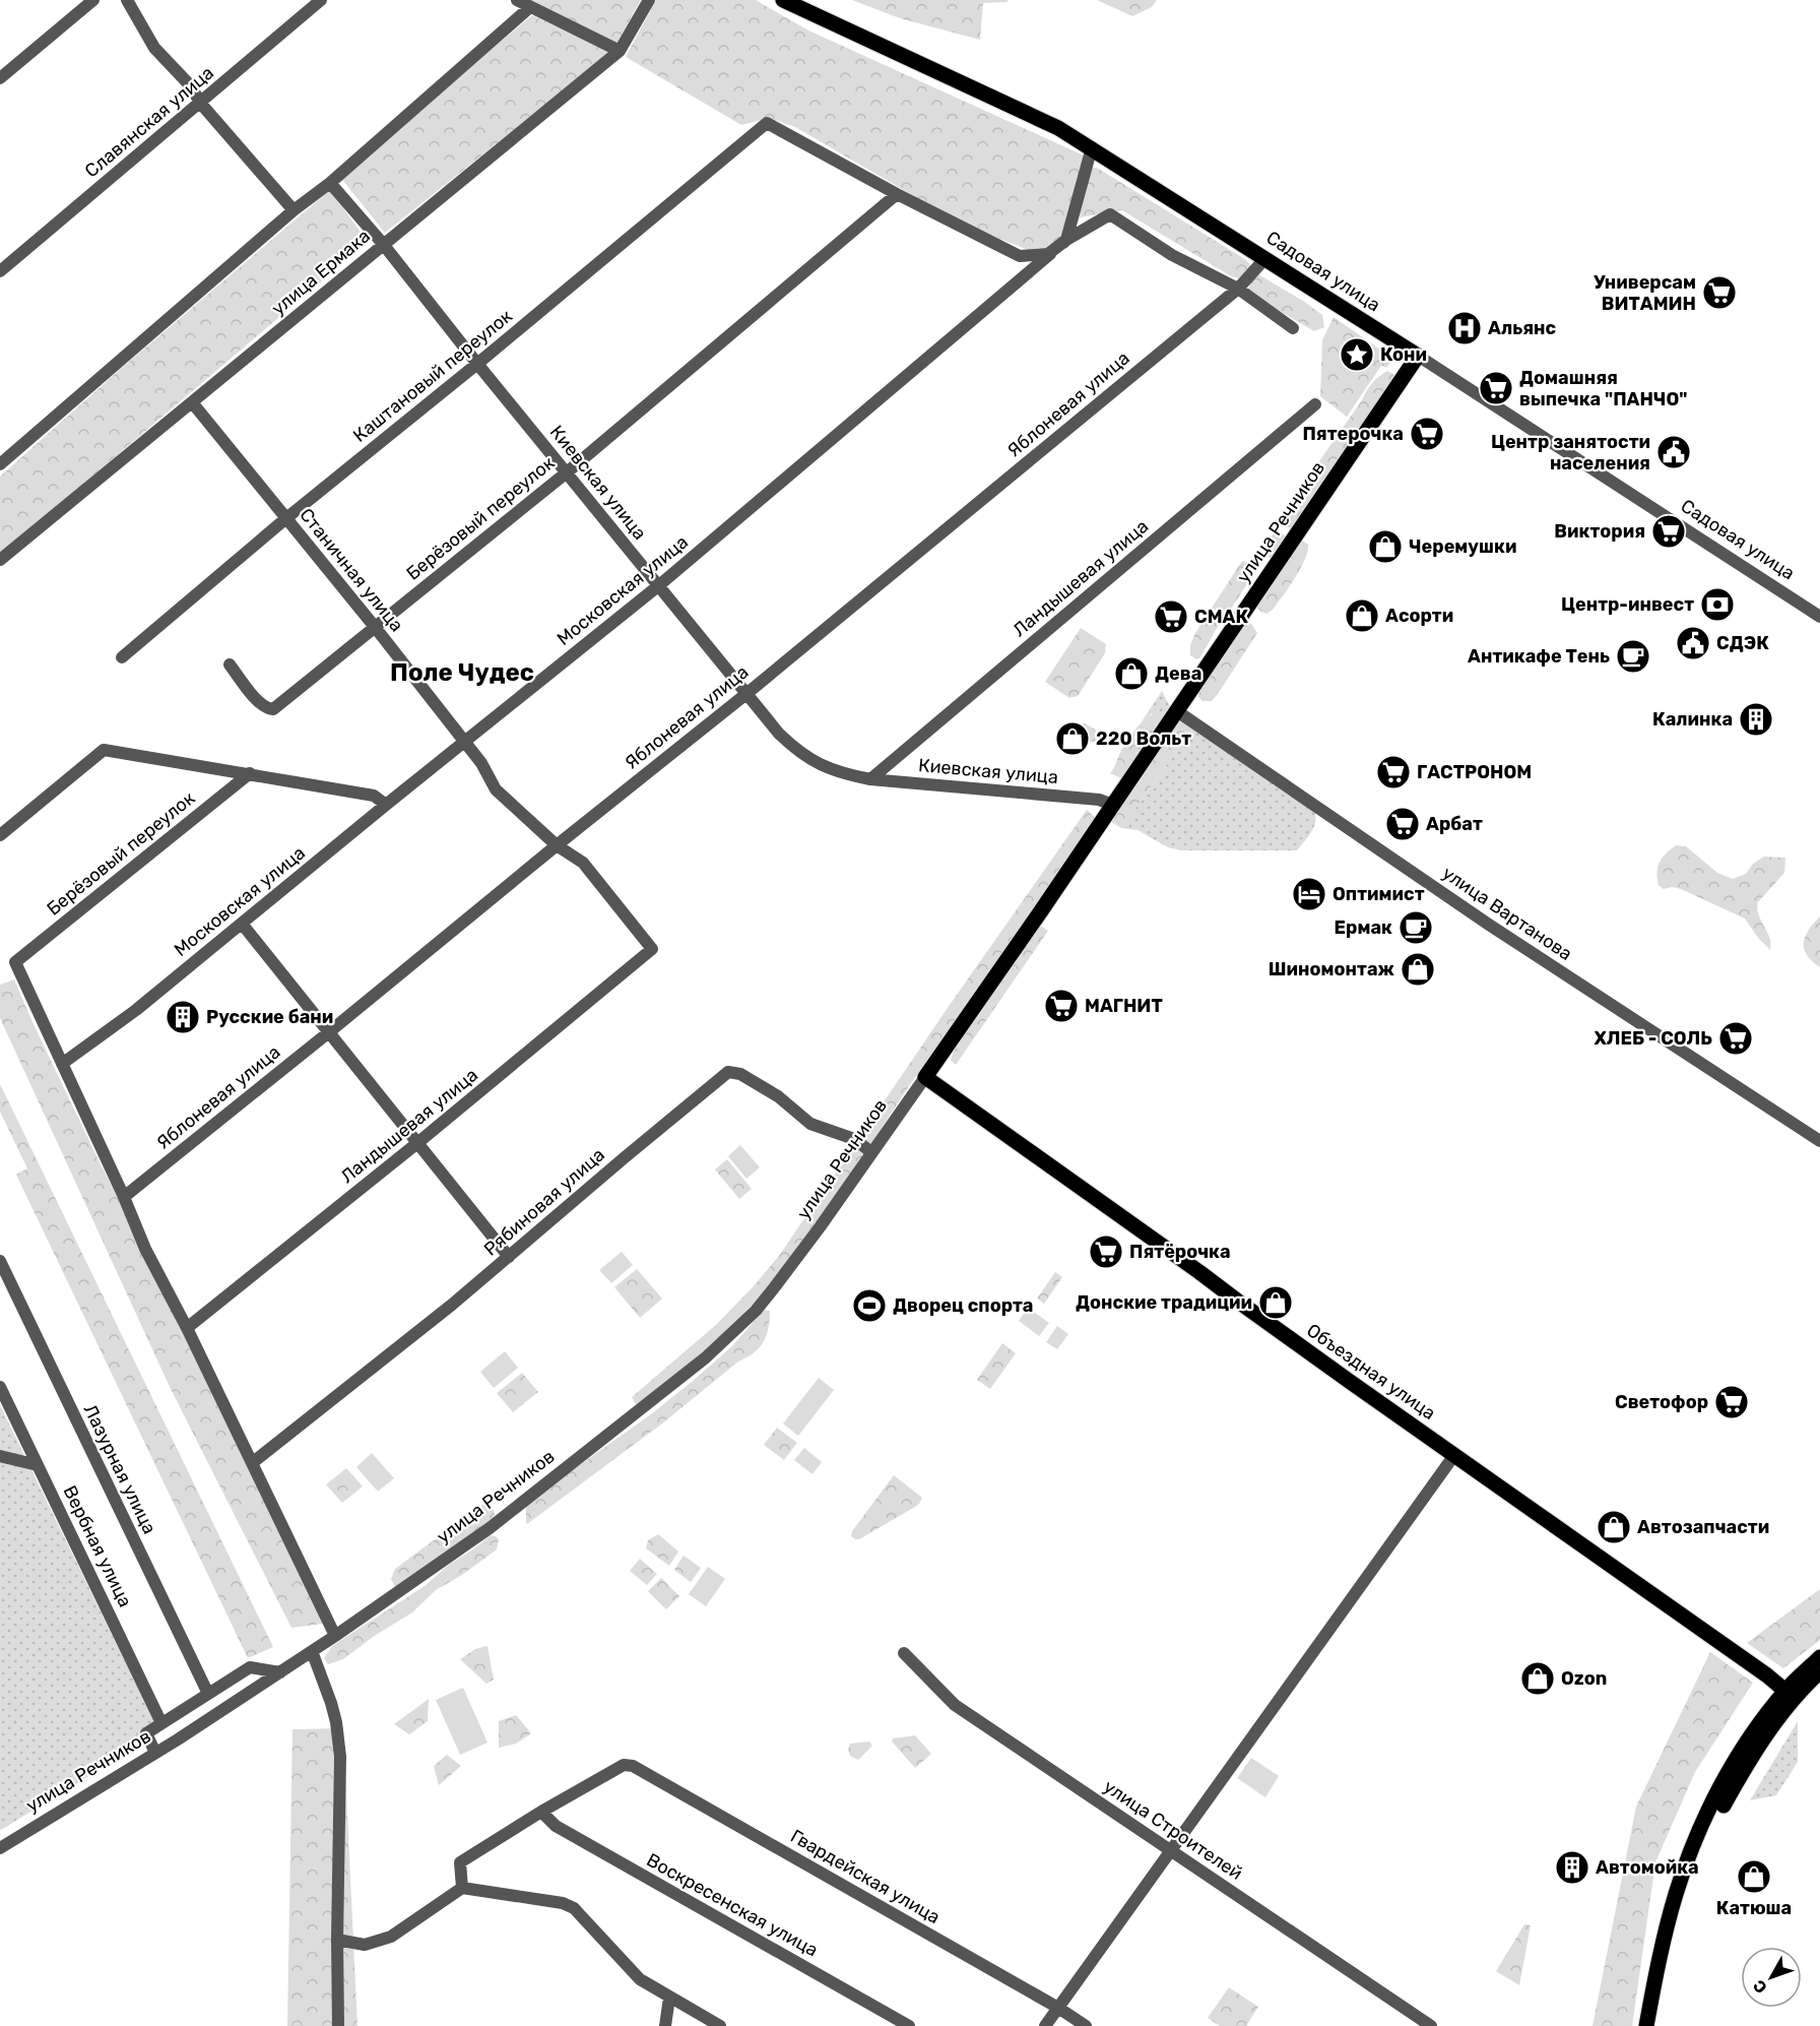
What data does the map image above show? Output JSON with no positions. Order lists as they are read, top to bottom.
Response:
{
  "streets": {
    "main road": ["Садовая улица", "улица Речников", "Объездная улица"],
    "street": [
      "Славянская улица",
      "улица Ермака",
      "Каштановый переулок",
      "Яблоневая улица",
      "Киевская улица",
      "Берёзовый переулок",
      "Станичная улица",
      "Ландышевая улица",
      "Московская улица",
      "улица Вартанова",
      "Рябиновая улица",
      "Лазурная улица",
      "Вербная улица",
      "улица Строителей",
      "Гвардейская улица",
      "Воскресенская улица"
    ]
  },
  "crossings": [
    ["Садовая улица", "Яблоневая улица"],
    ["Садовая улица", "улица Речников"],
    ["улица Ермака", "Киевская улица"],
    ["улица Ермака", "Станичная улица"],
    ["Каштановый переулок", "Киевская улица"],
    ["Каштановый переулок", "Берёзовый переулок"],
    ["Каштановый переулок", "Станичная улица"],
    ["Яблоневая улица", "Киевская улица"],
    ["Яблоневая улица", "Станичная улица"],
    ["Киевская улица", "Берёзовый переулок"],
    ["Киевская улица", "улица Речников"],
    ["Киевская улица", "Ландышевая улица"],
    ["Киевская улица", "Московская улица"],
    ["Берёзовый переулок", "Станичная улица"],
    ["Берёзовый переулок", "Московская улица"],
    ["улица Речников", "улица Вартанова"],
    ["улица Речников", "Рябиновая улица"],
    ["улица Речников", "Объездная улица"],
    ["Станичная улица", "Ландышевая улица"],
    ["Станичная улица", "Московская улица"],
    ["Гвардейская улица", "Воскресенская улица"]
  ],
  "districts": ["Поле Чудес"],
  "places": {
    "supermarket": [
      "Универсам ВИТАМИН",
      "Домашняя выпечка \"ПАНЧО\"",
      "Пятерочка",
      "Виктория",
      "СМАК",
      "ГАСТРОНОМ",
      "Арбат",
      "МАГНИТ",
      "ХЛЕБ - СОЛЬ",
      "Пятёрочка",
      "Светофор"
    ],
    "hospital": ["Альянс"],
    "place": ["Кони"],
    "public building": ["Центр занятости населения", "СДЭК"],
    "shop": [
      "Черемушки",
      "Асорти",
      "Дева",
      "220 Вольт",
      "Шиномонтаж",
      "Донские традиции",
      "Автозапчасти",
      "Ozon",
      "Катюша"
    ],
    "bank": ["Центр-инвест"],
    "cafe": ["Антикафе Тень", "Ермак"],
    "building": ["Калинка", "Русские бани", "Автомойка"],
    "hotel": ["Оптимист"],
    "sports": ["Дворец спорта"]
  },
  "north": "bottom left"
}
